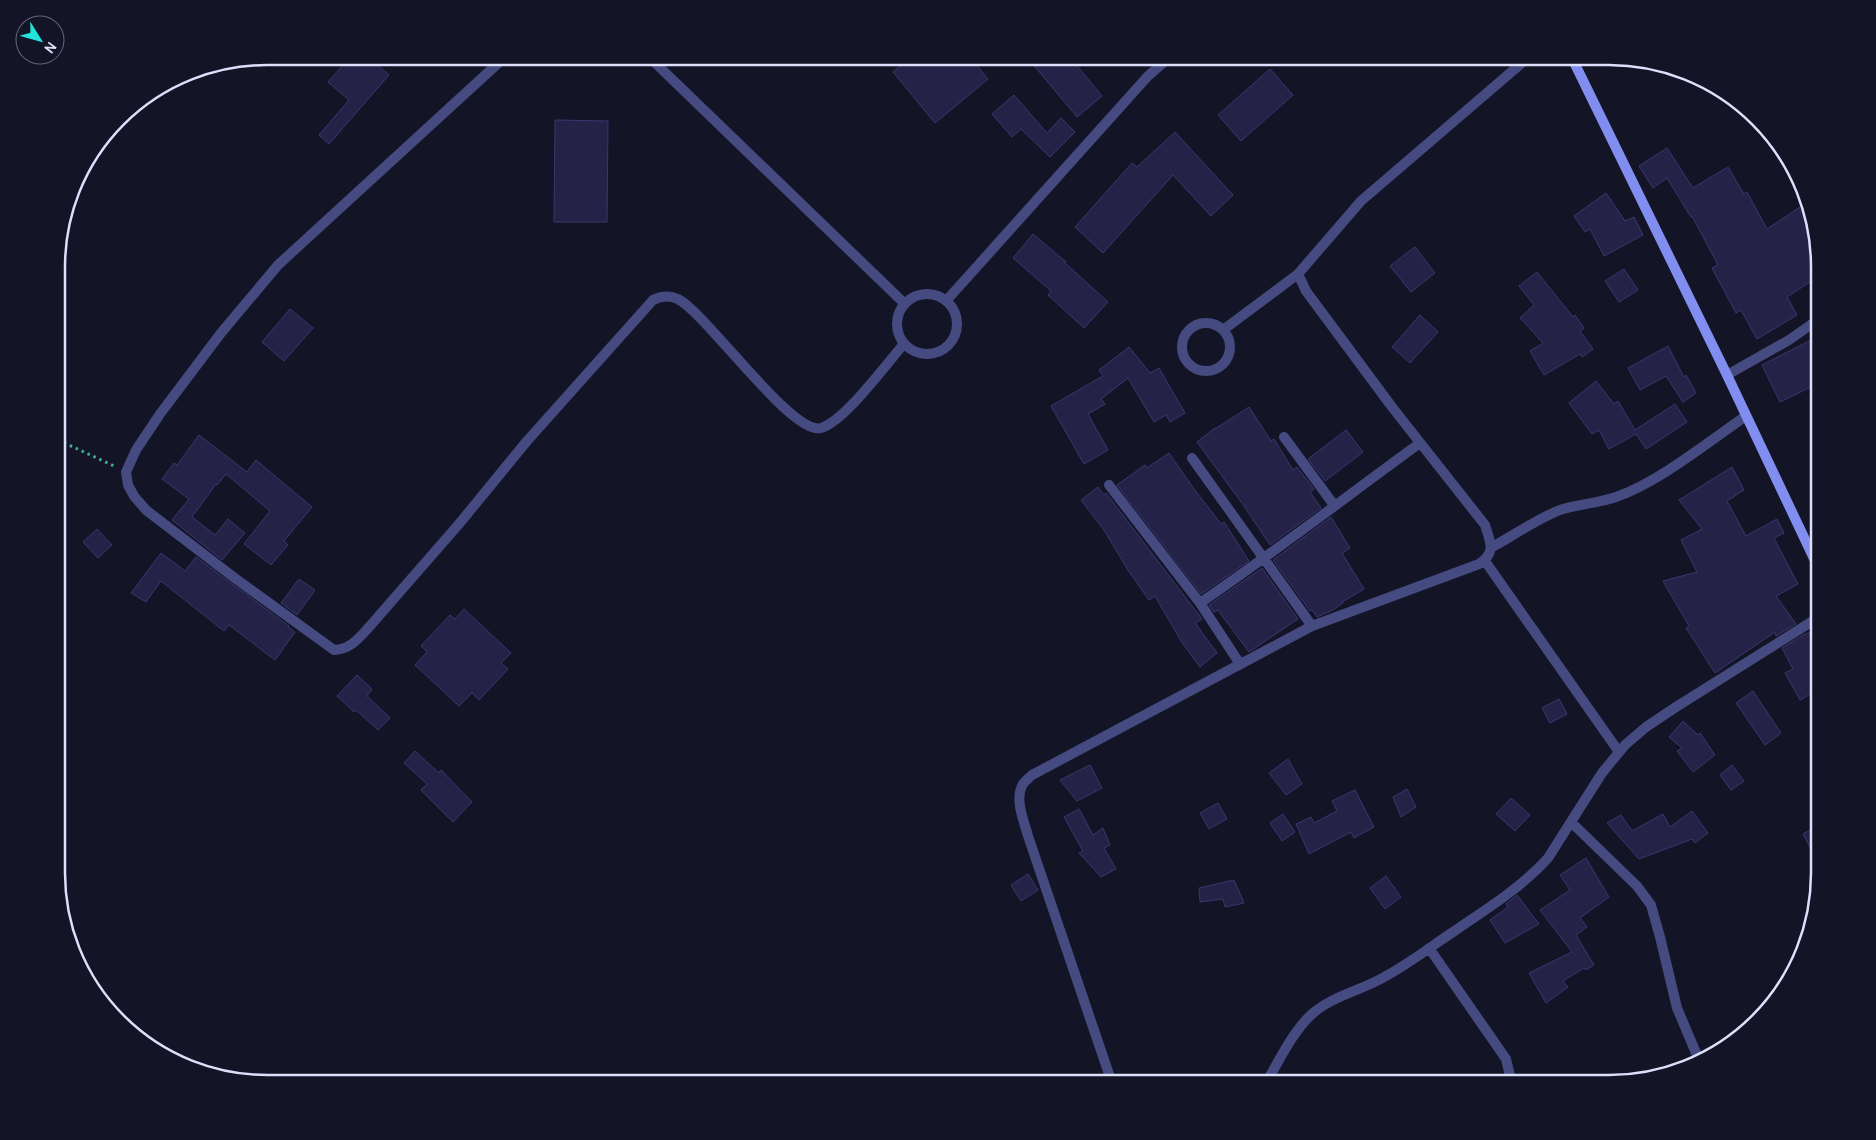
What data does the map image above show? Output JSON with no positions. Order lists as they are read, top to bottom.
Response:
{
  "north": "bottom right"
}
